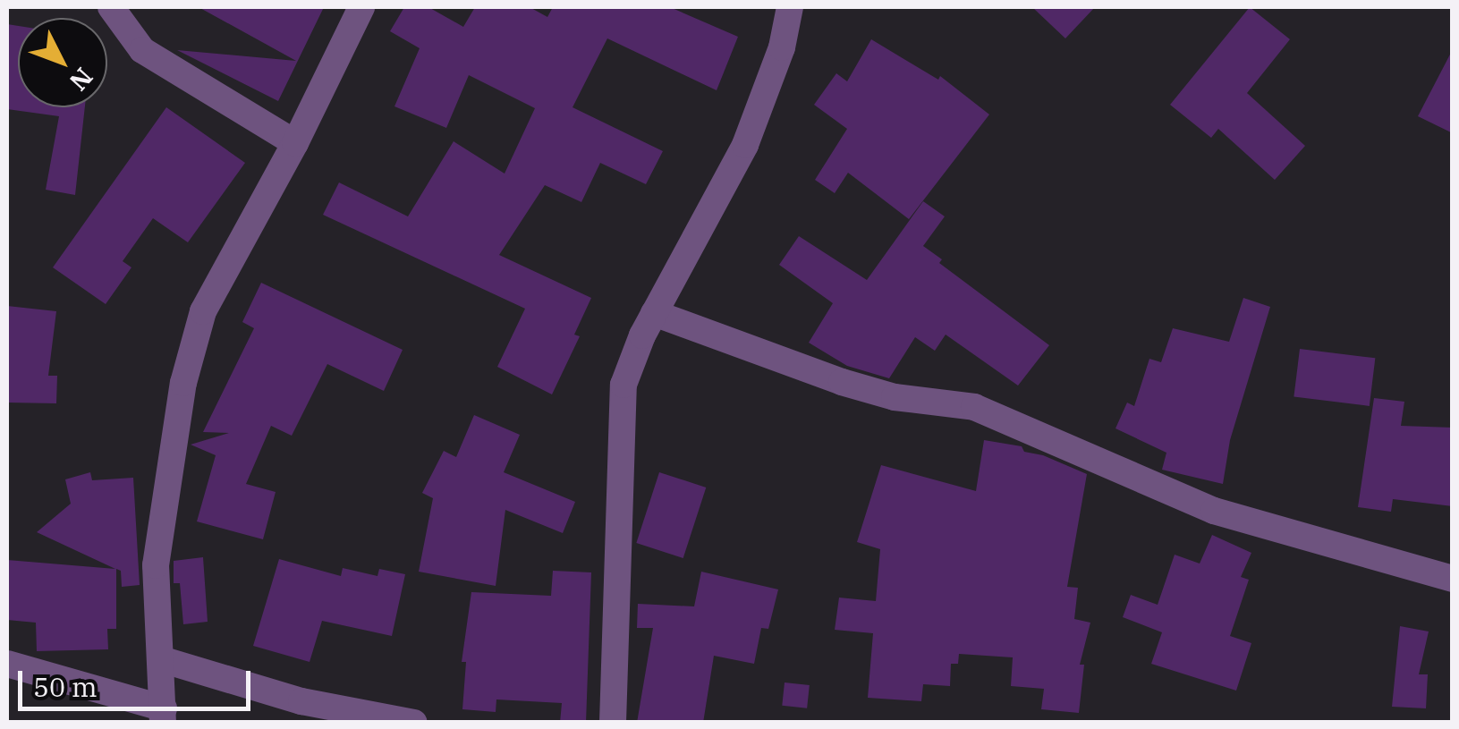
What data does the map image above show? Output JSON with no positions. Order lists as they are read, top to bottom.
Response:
{
  "scale_bar": "50 m",
  "north": "bottom right"
}
